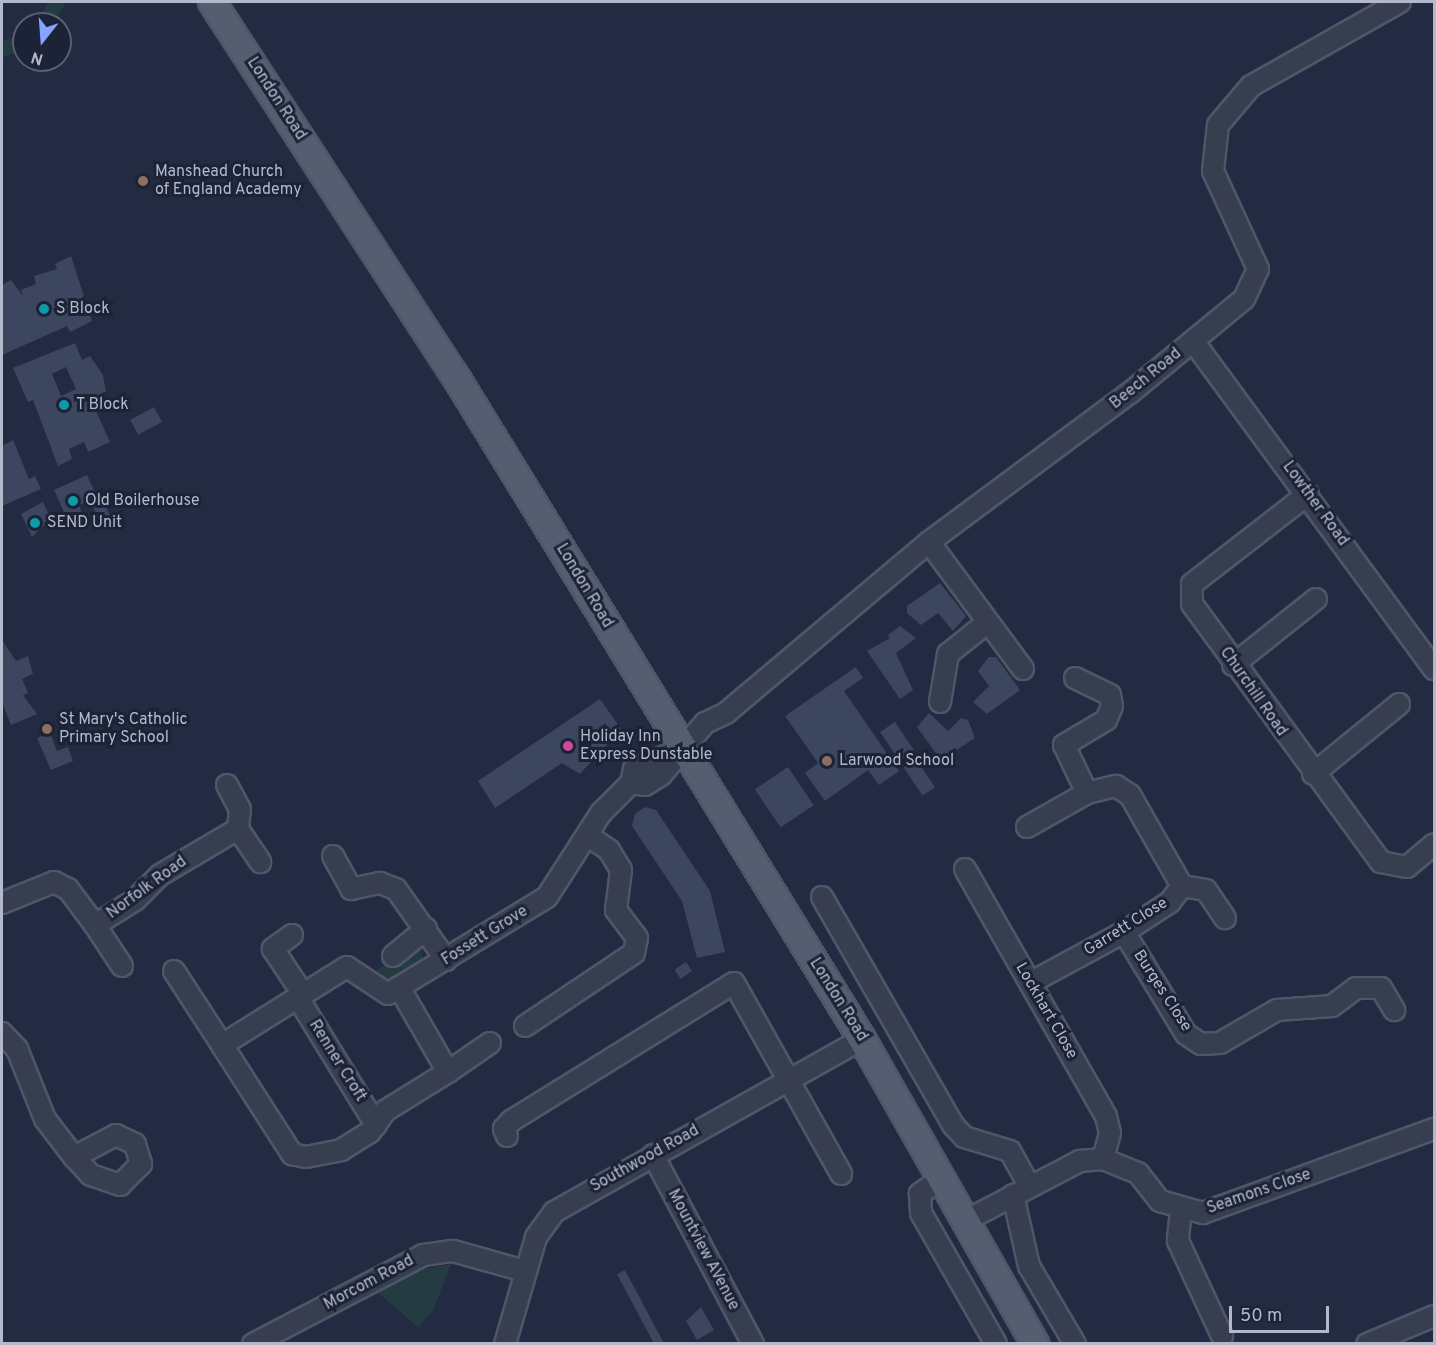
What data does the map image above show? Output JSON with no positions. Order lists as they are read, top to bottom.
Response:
{
  "streets": {
    "main road": ["London Road"],
    "street": [
      "Beech Road",
      "Lowther Road",
      "Churchill Road",
      "Norfolk Road",
      "Garrett Close",
      "Fossett Grove",
      "Burges Close",
      "Lockhart Close",
      "Renner Croft",
      "Southwood Road",
      "Seamons Close",
      "Mountview AVenue",
      "Morcom Road"
    ]
  },
  "crossings": [
    ["London Road", "Beech Road"],
    ["London Road", "Fossett Grove"],
    ["London Road", "Southwood Road"],
    ["Beech Road", "Lowther Road"],
    ["Beech Road", "Fossett Grove"],
    ["Lowther Road", "Churchill Road"],
    ["Garrett Close", "Burges Close"],
    ["Garrett Close", "Lockhart Close"],
    ["Lockhart Close", "Seamons Close"],
    ["Southwood Road", "Mountview AVenue"],
    ["Southwood Road", "Morcom Road"]
  ],
  "places": [
    "Manshead Church of England Academy",
    "S Block",
    "T Block",
    "Old Boilerhouse",
    "SEND Unit",
    "St Mary's Catholic Primary School",
    "Holiday Inn Express Dunstable",
    "Larwood School"
  ],
  "scale_bar": "50 m",
  "north": "bottom"
}
